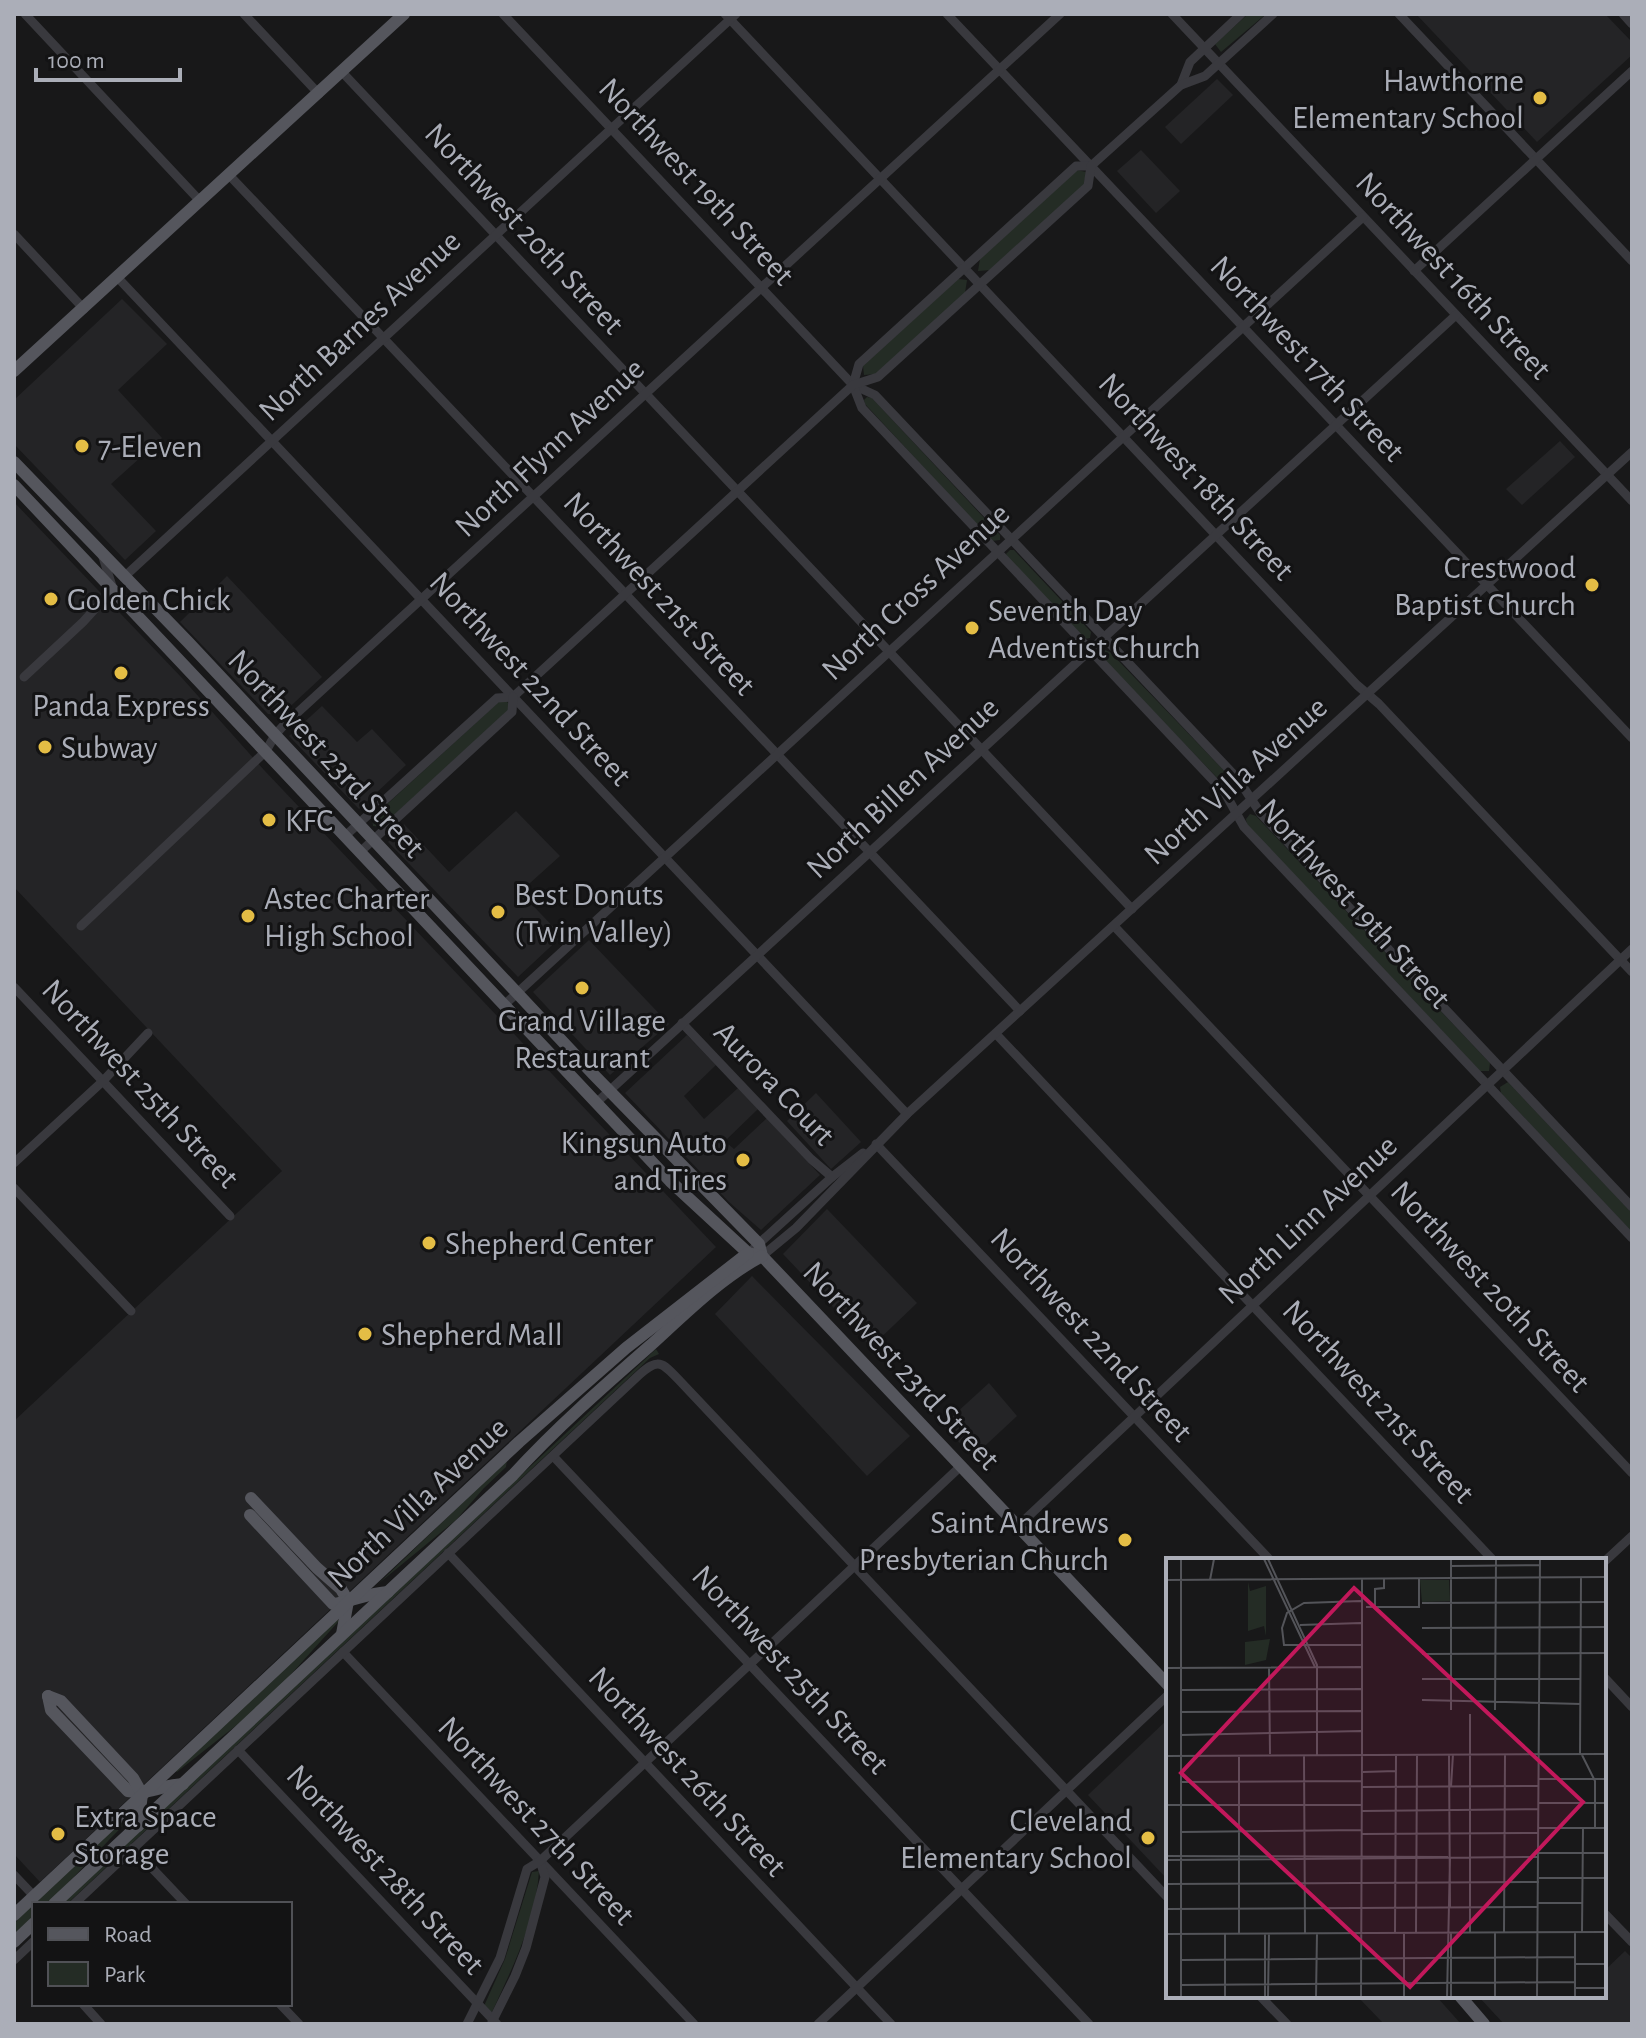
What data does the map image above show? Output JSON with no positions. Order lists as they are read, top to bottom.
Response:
{
  "streets": {
    "main road": ["Northwest 23rd Street", "North Villa Avenue"],
    "street": [
      "Northwest 19th Street",
      "Northwest 20th Street",
      "Northwest 16th Street",
      "North Barnes Avenue",
      "Northwest 17th Street",
      "North Flynn Avenue",
      "Northwest 18th Street",
      "North Cross Avenue",
      "Northwest 21st Street",
      "Northwest 22nd Street",
      "North Billen Avenue",
      "Northwest 25th Street",
      "Aurora Court",
      "North Linn Avenue",
      "Northwest 26th Street",
      "Northwest 27th Street",
      "Northwest 28th Street"
    ]
  },
  "crossings": [
    ["Northwest 19th Street", "North Barnes Avenue"],
    ["Northwest 19th Street", "North Flynn Avenue"],
    ["Northwest 19th Street", "North Cross Avenue"],
    ["Northwest 19th Street", "North Villa Avenue"],
    ["Northwest 19th Street", "North Billen Avenue"],
    ["Northwest 19th Street", "North Linn Avenue"],
    ["Northwest 20th Street", "North Barnes Avenue"],
    ["Northwest 20th Street", "North Flynn Avenue"],
    ["Northwest 20th Street", "North Cross Avenue"],
    ["Northwest 20th Street", "North Villa Avenue"],
    ["Northwest 20th Street", "North Billen Avenue"],
    ["Northwest 20th Street", "North Linn Avenue"],
    ["Northwest 16th Street", "North Cross Avenue"],
    ["Northwest 16th Street", "North Villa Avenue"],
    ["Northwest 16th Street", "North Billen Avenue"],
    ["North Barnes Avenue", "Northwest 18th Street"],
    ["North Barnes Avenue", "Northwest 21st Street"],
    ["North Barnes Avenue", "Northwest 22nd Street"],
    ["North Barnes Avenue", "Northwest 23rd Street"],
    ["Northwest 17th Street", "North Flynn Avenue"],
    ["Northwest 17th Street", "North Cross Avenue"],
    ["Northwest 17th Street", "North Villa Avenue"],
    ["Northwest 17th Street", "North Billen Avenue"],
    ["North Flynn Avenue", "Northwest 18th Street"],
    ["North Flynn Avenue", "Northwest 21st Street"],
    ["North Flynn Avenue", "Northwest 22nd Street"],
    ["North Flynn Avenue", "Northwest 23rd Street"],
    ["Northwest 18th Street", "North Cross Avenue"],
    ["Northwest 18th Street", "North Villa Avenue"],
    ["Northwest 18th Street", "North Billen Avenue"],
    ["Northwest 18th Street", "North Linn Avenue"],
    ["North Cross Avenue", "Northwest 21st Street"],
    ["North Cross Avenue", "Northwest 22nd Street"],
    ["North Cross Avenue", "Northwest 23rd Street"],
    ["Northwest 21st Street", "North Villa Avenue"],
    ["Northwest 21st Street", "North Billen Avenue"],
    ["Northwest 21st Street", "North Linn Avenue"],
    ["Northwest 22nd Street", "North Villa Avenue"],
    ["Northwest 22nd Street", "North Billen Avenue"],
    ["Northwest 22nd Street", "North Linn Avenue"],
    ["Northwest 23rd Street", "North Villa Avenue"],
    ["Northwest 23rd Street", "North Billen Avenue"],
    ["Northwest 23rd Street", "North Linn Avenue"],
    ["North Villa Avenue", "Northwest 25th Street"],
    ["North Villa Avenue", "Aurora Court"],
    ["North Villa Avenue", "Northwest 26th Street"],
    ["North Villa Avenue", "Northwest 27th Street"],
    ["North Villa Avenue", "Northwest 28th Street"],
    ["North Billen Avenue", "Aurora Court"]
  ],
  "places": [
    "Hawthorne Elementary School",
    "7-Eleven",
    "Crestwood Baptist Church",
    "Golden Chick",
    "Seventh Day Adventist Church",
    "Panda Express",
    "Subway",
    "KFC",
    "Best Donuts (Twin Valley)",
    "Astec Charter High School",
    "Grand Village Restaurant",
    "Kingsun Auto and Tires",
    "Shepherd Center",
    "Shepherd Mall",
    "Saint Andrews Presbyterian Church",
    "Extra Space Storage",
    "Cleveland Elementary School"
  ],
  "legend": ["Road", "Park"],
  "scale_bar": "100 m"
}
